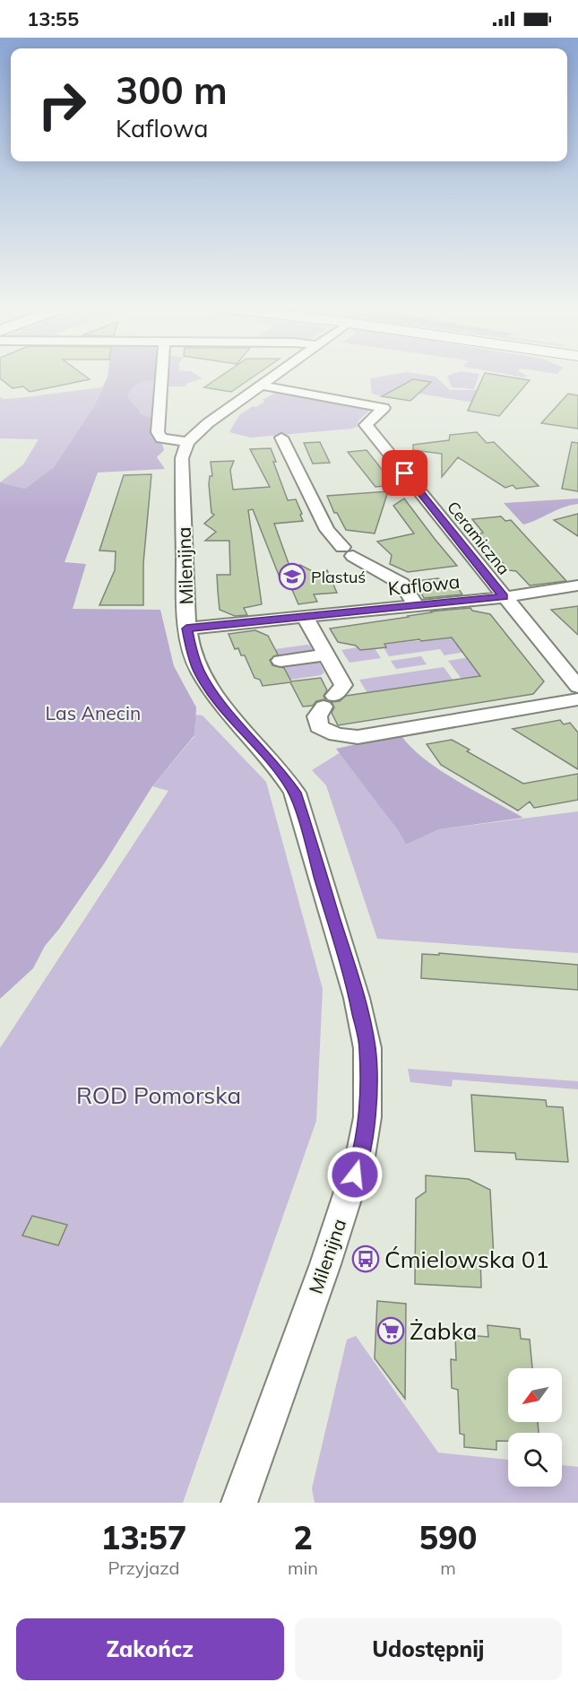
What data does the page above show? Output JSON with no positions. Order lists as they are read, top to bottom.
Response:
{
  "streets": {
    "street": ["Ceramiczna", "Milenijna", "Kaflowa"]
  },
  "crossings": [
    ["Ceramiczna", "Kaflowa"],
    ["Milenijna", "Kaflowa"]
  ],
  "parks": ["Las Anecin", "ROD Pomorska"],
  "places": {
    "school or university": ["Plastuś"],
    "bus stop": ["Ćmielowska 01"],
    "supermarket": ["Żabka"]
  },
  "north": "bottom left",
  "page": {
    "status": "13:55",
    "turn": ["300 m", "Kaflowa"],
    "eta": [
      "13:57",
      "Przyjazd",
      "2",
      "min",
      "590",
      "m"
    ],
    "buttons": ["Zakończ", "Udostępnij"]
  }
}
